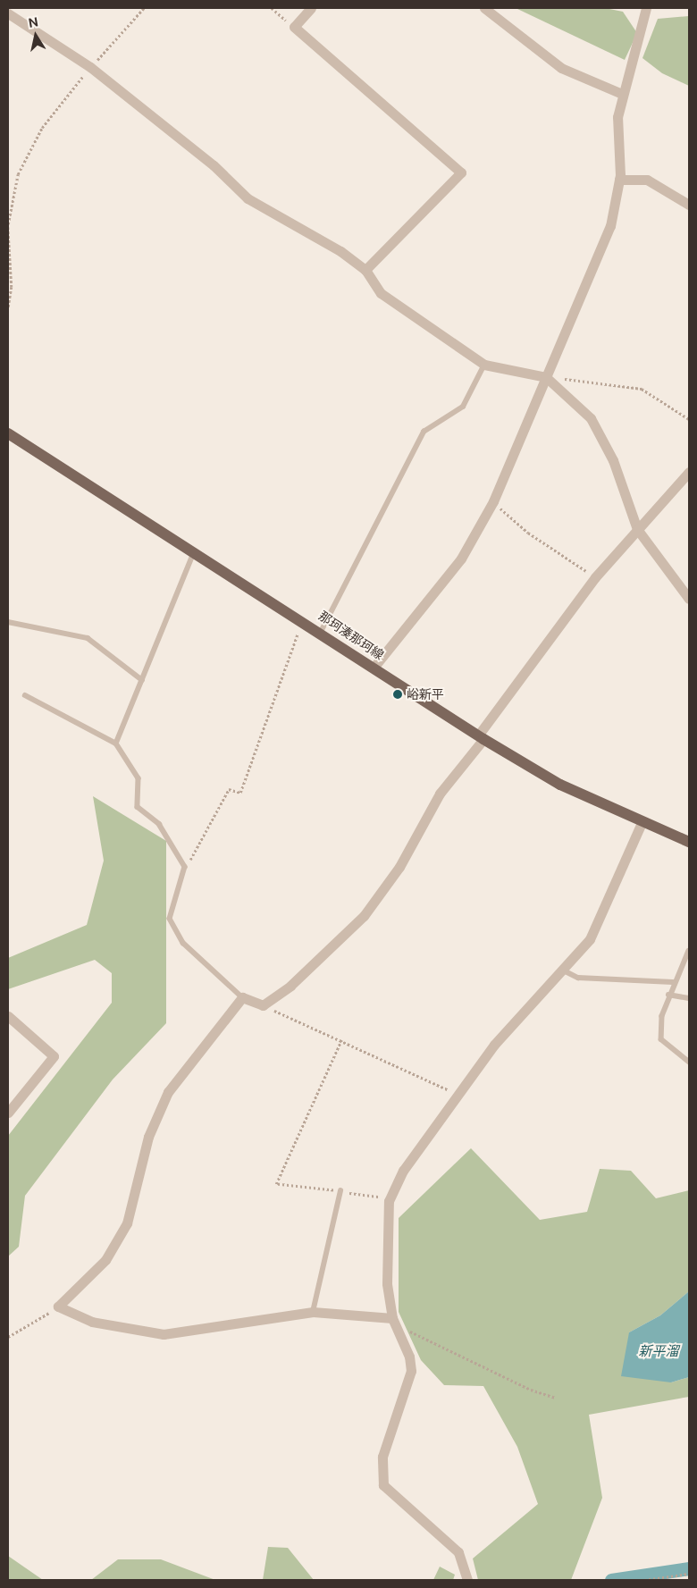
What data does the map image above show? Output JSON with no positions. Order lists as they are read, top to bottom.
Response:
{
  "streets": {
    "main road": ["那珂湊那珂線"]
  },
  "water": ["新平溜"],
  "places": ["峪新平"],
  "north": "top"
}
